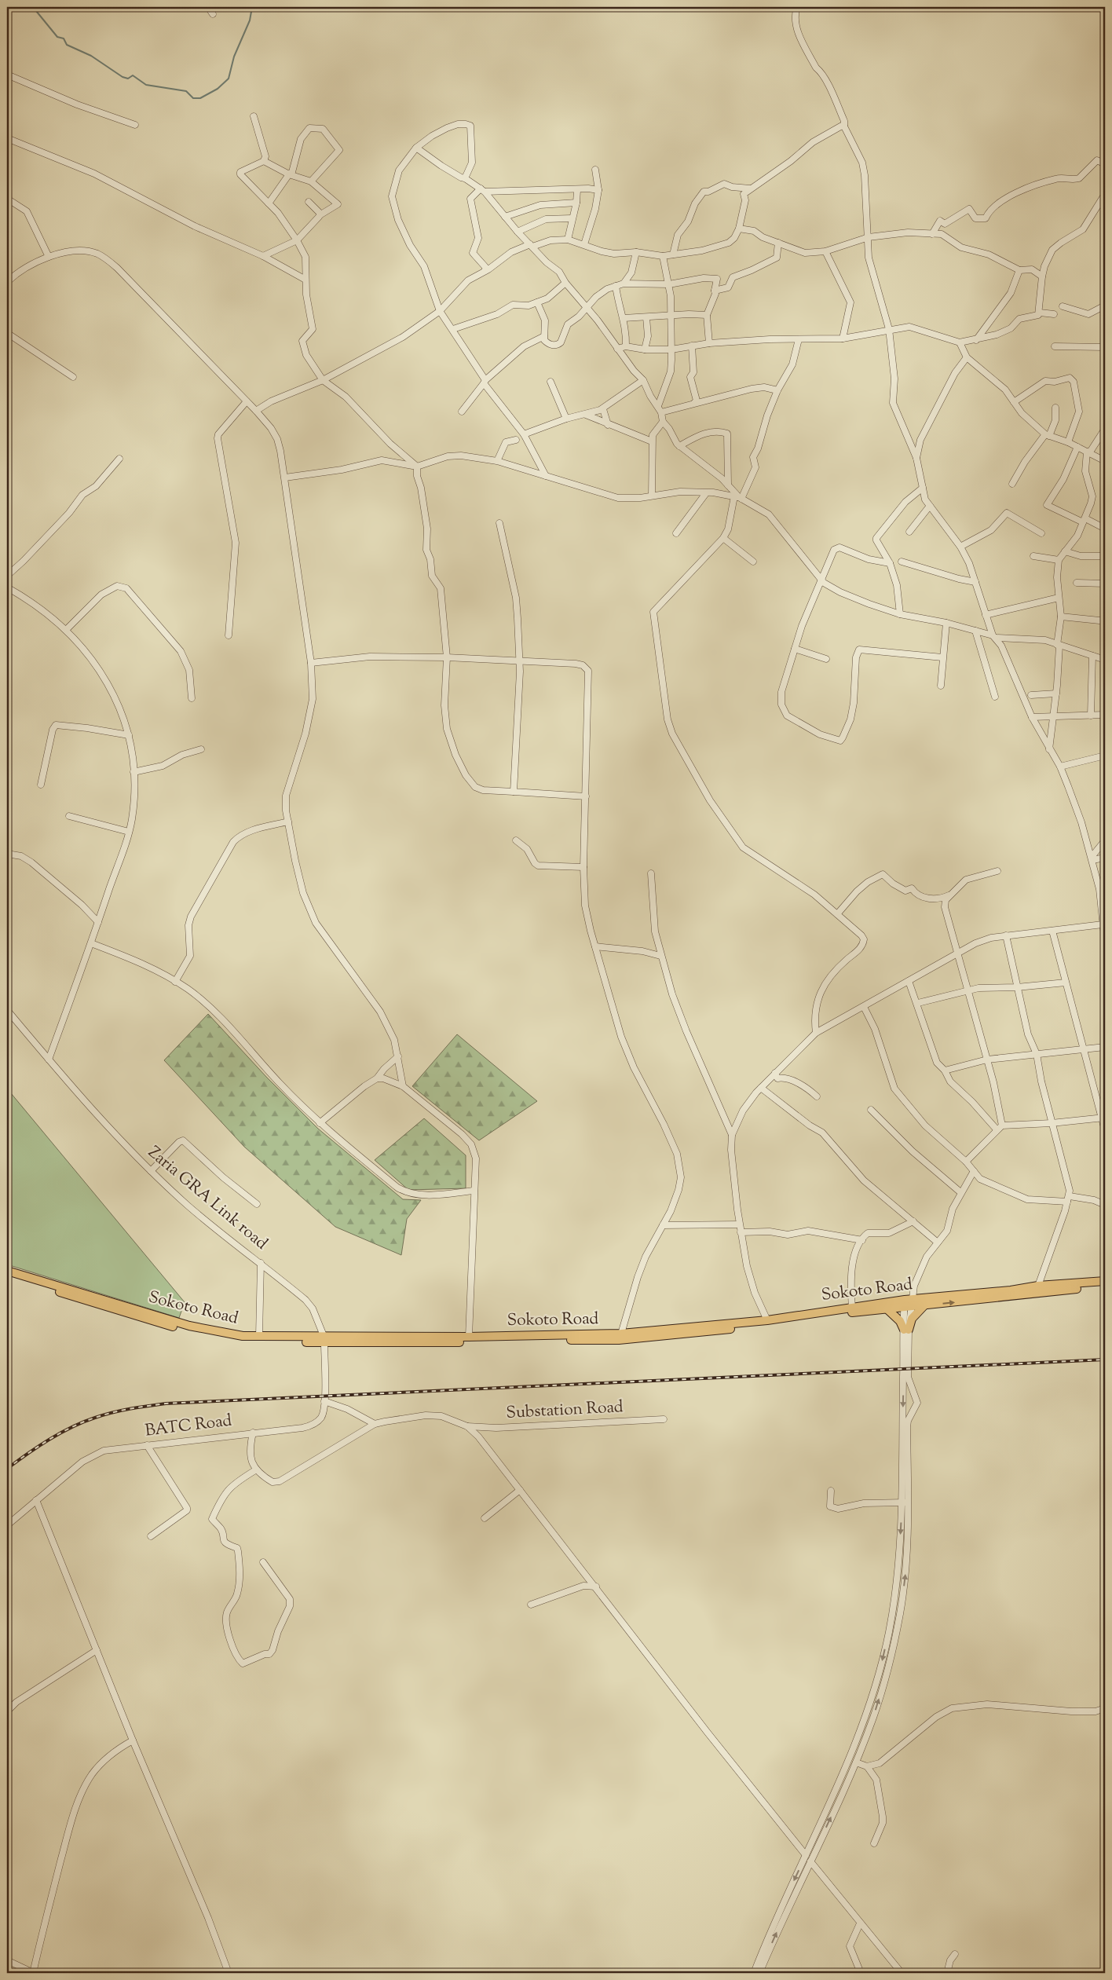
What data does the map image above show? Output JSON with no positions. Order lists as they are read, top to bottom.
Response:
{
  "streets": {
    "main road": ["Sokoto Road"],
    "street": ["Zaria GRA Link road", "Substation Road", "BATC Road"]
  },
  "crossings": [
    ["Zaria GRA Link road", "Sokoto Road"],
    ["Zaria GRA Link road", "BATC Road"],
    ["Sokoto Road", "BATC Road"]
  ]
}
